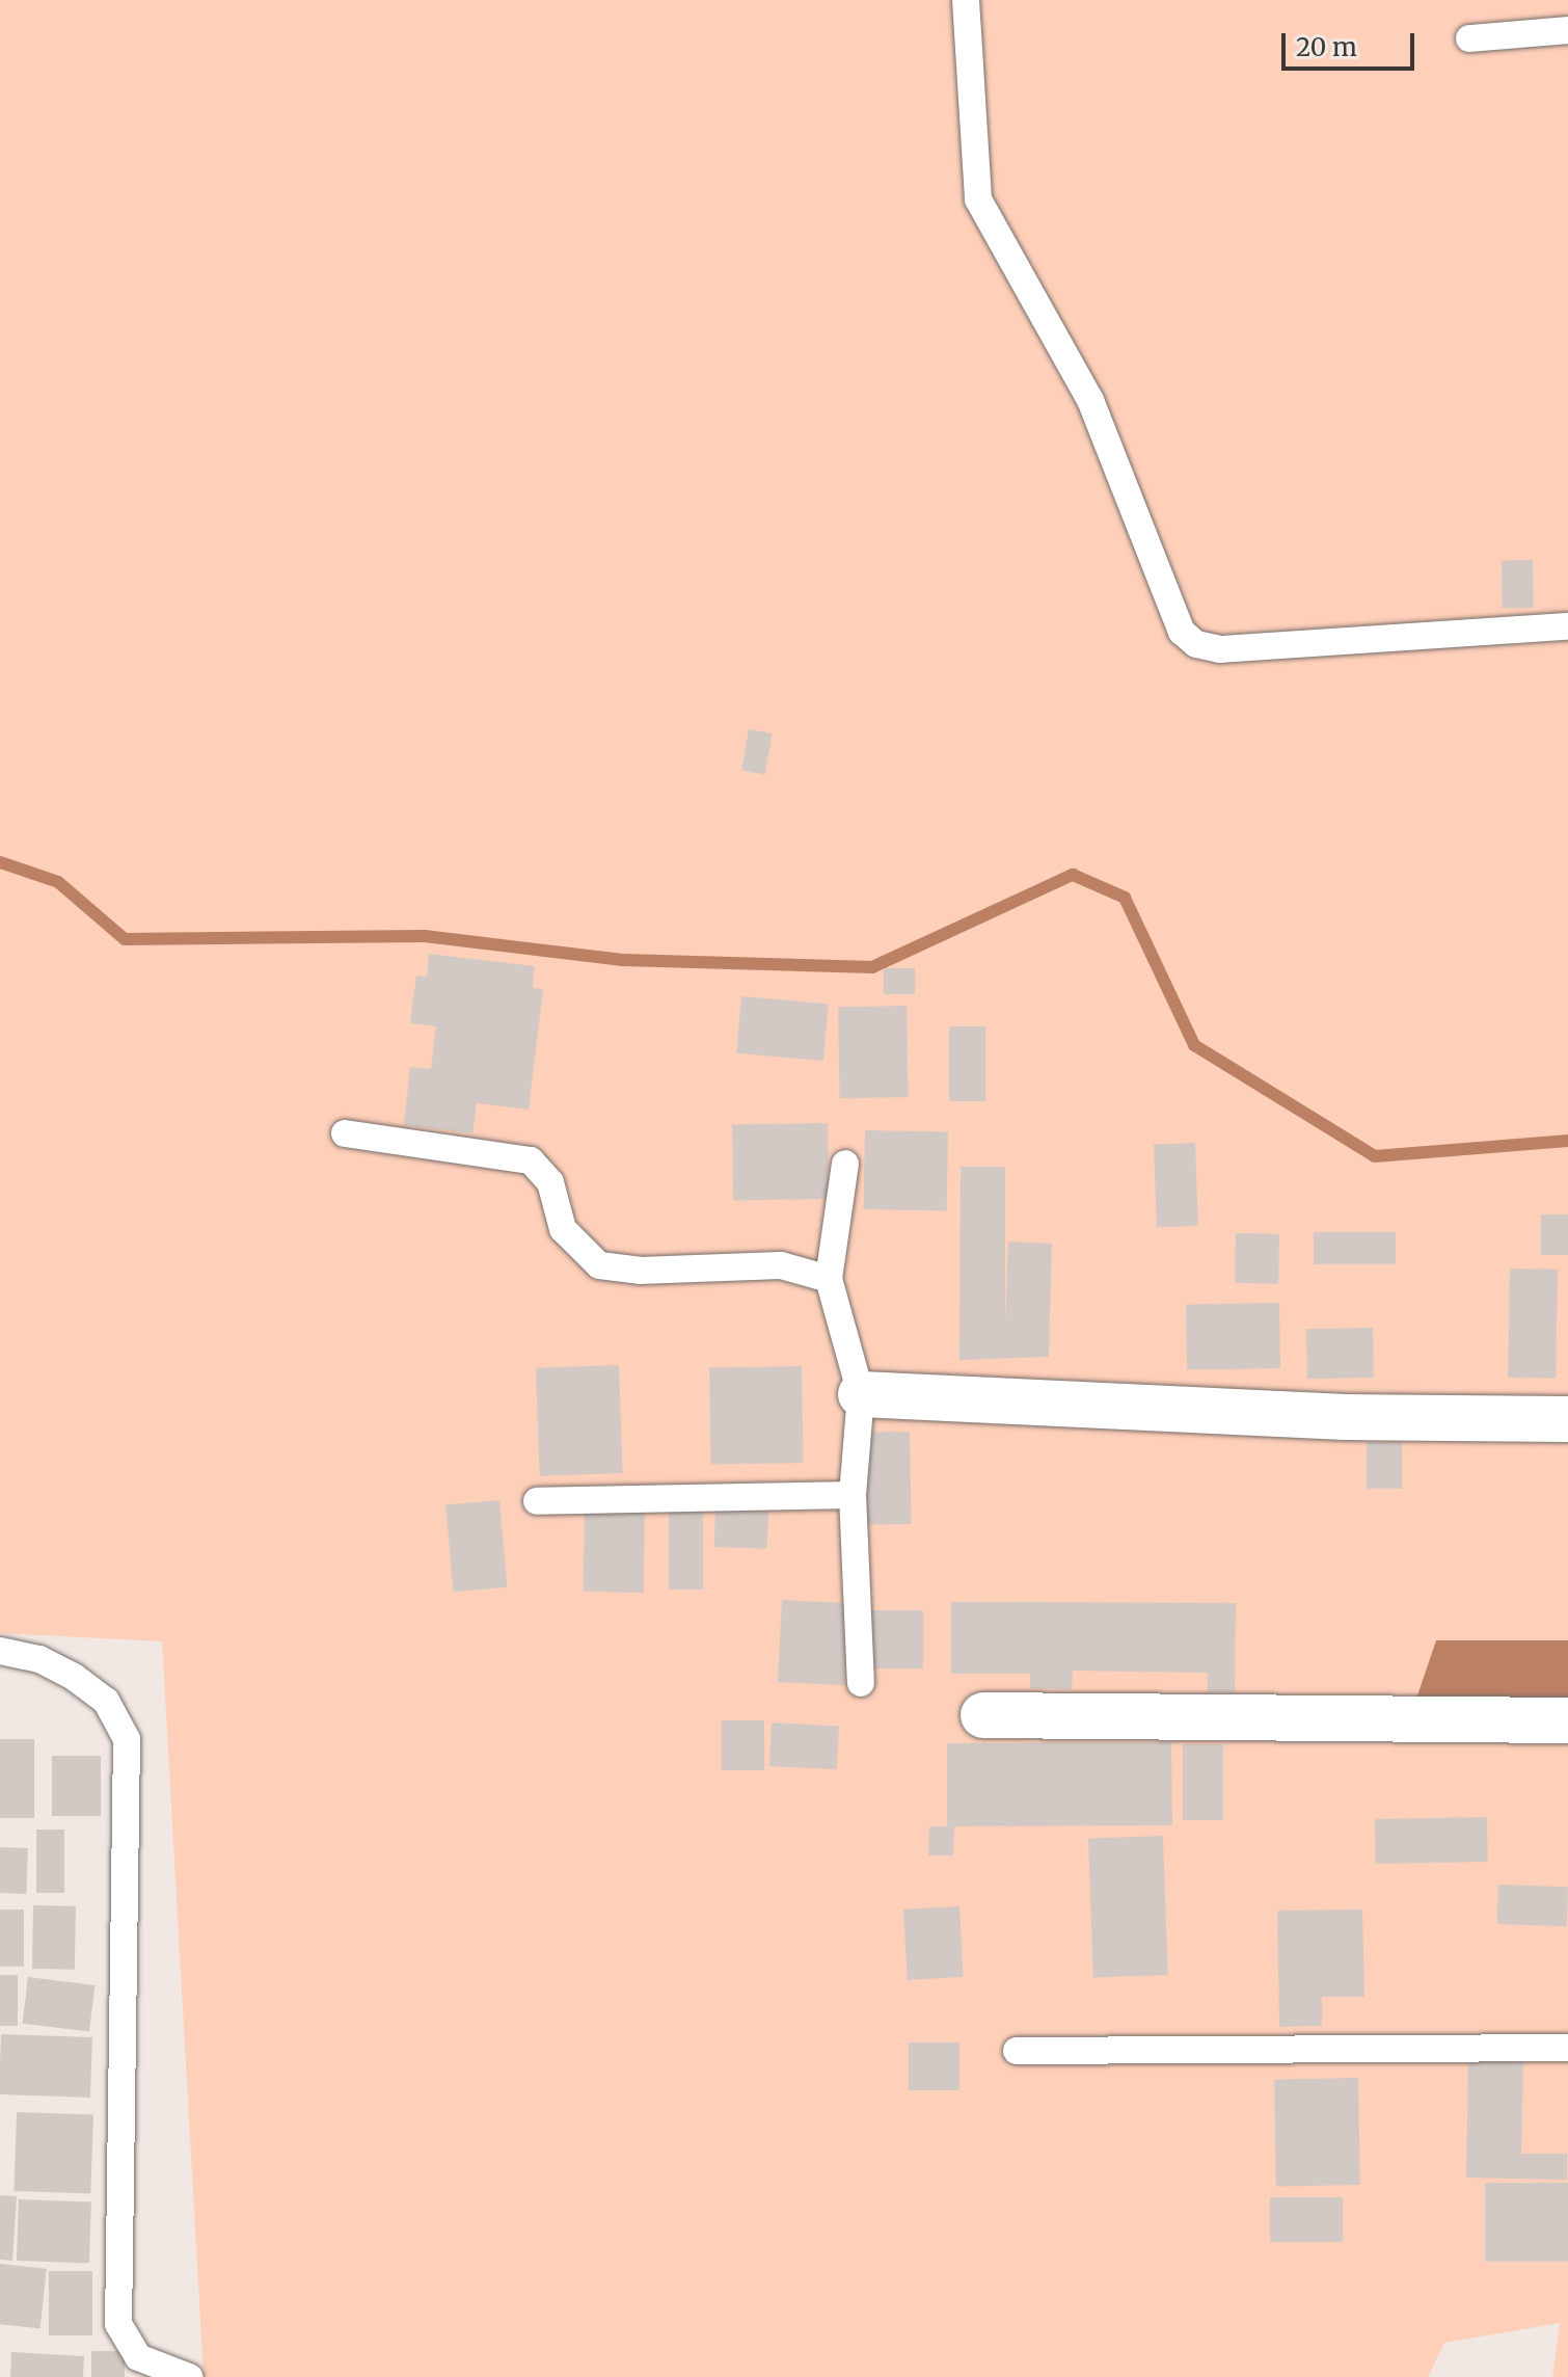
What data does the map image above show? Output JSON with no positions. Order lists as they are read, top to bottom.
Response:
{
  "scale_bar": "20 m"
}
